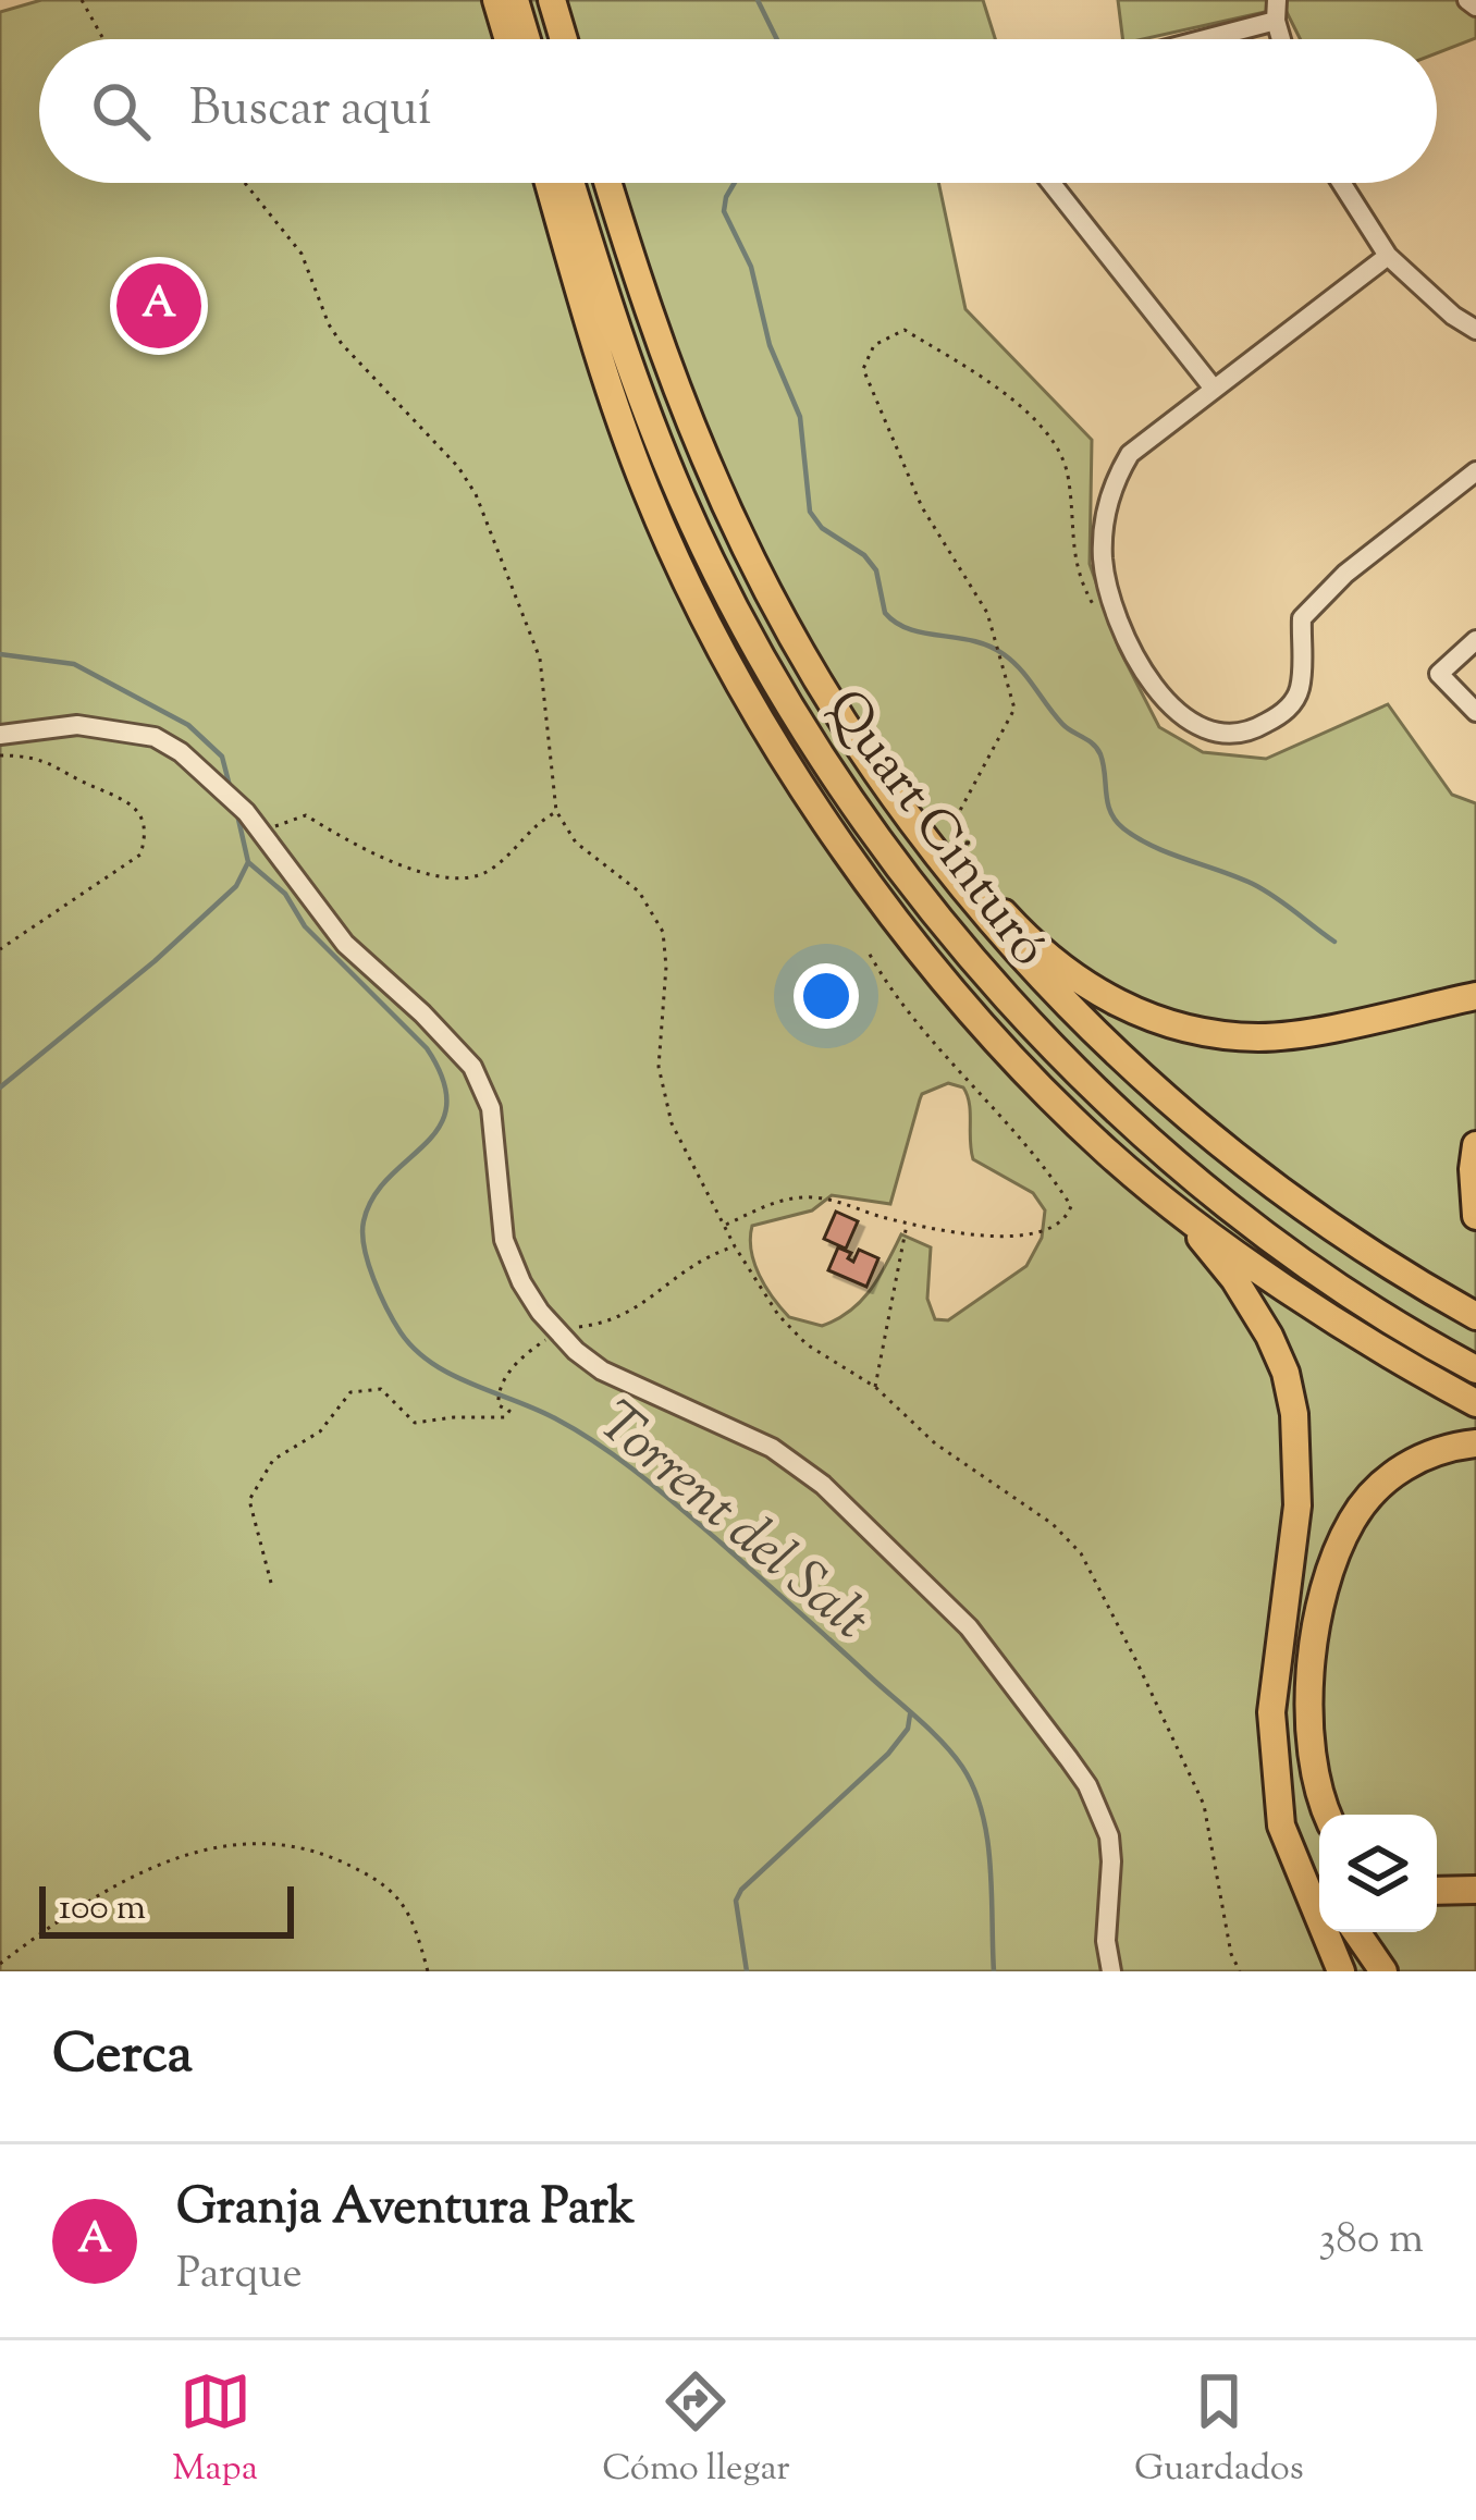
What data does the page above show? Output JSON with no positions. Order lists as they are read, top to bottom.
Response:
{
  "streets": {
    "highway": ["Quart Cinturó"]
  },
  "water": ["Torrent del Salt"],
  "scale_bar": "100 m",
  "page": {
    "search": "Buscar aquí",
    "pins": "A",
    "scale": "100 m",
    "heading": "Cerca",
    "list": [
      {
        "mark": "A",
        "name": "Granja Aventura Park",
        "note": "Parque",
        "value": "380 m"
      }
    ],
    "nav": ["Mapa", "Cómo llegar", "Guardados"]
  }
}
